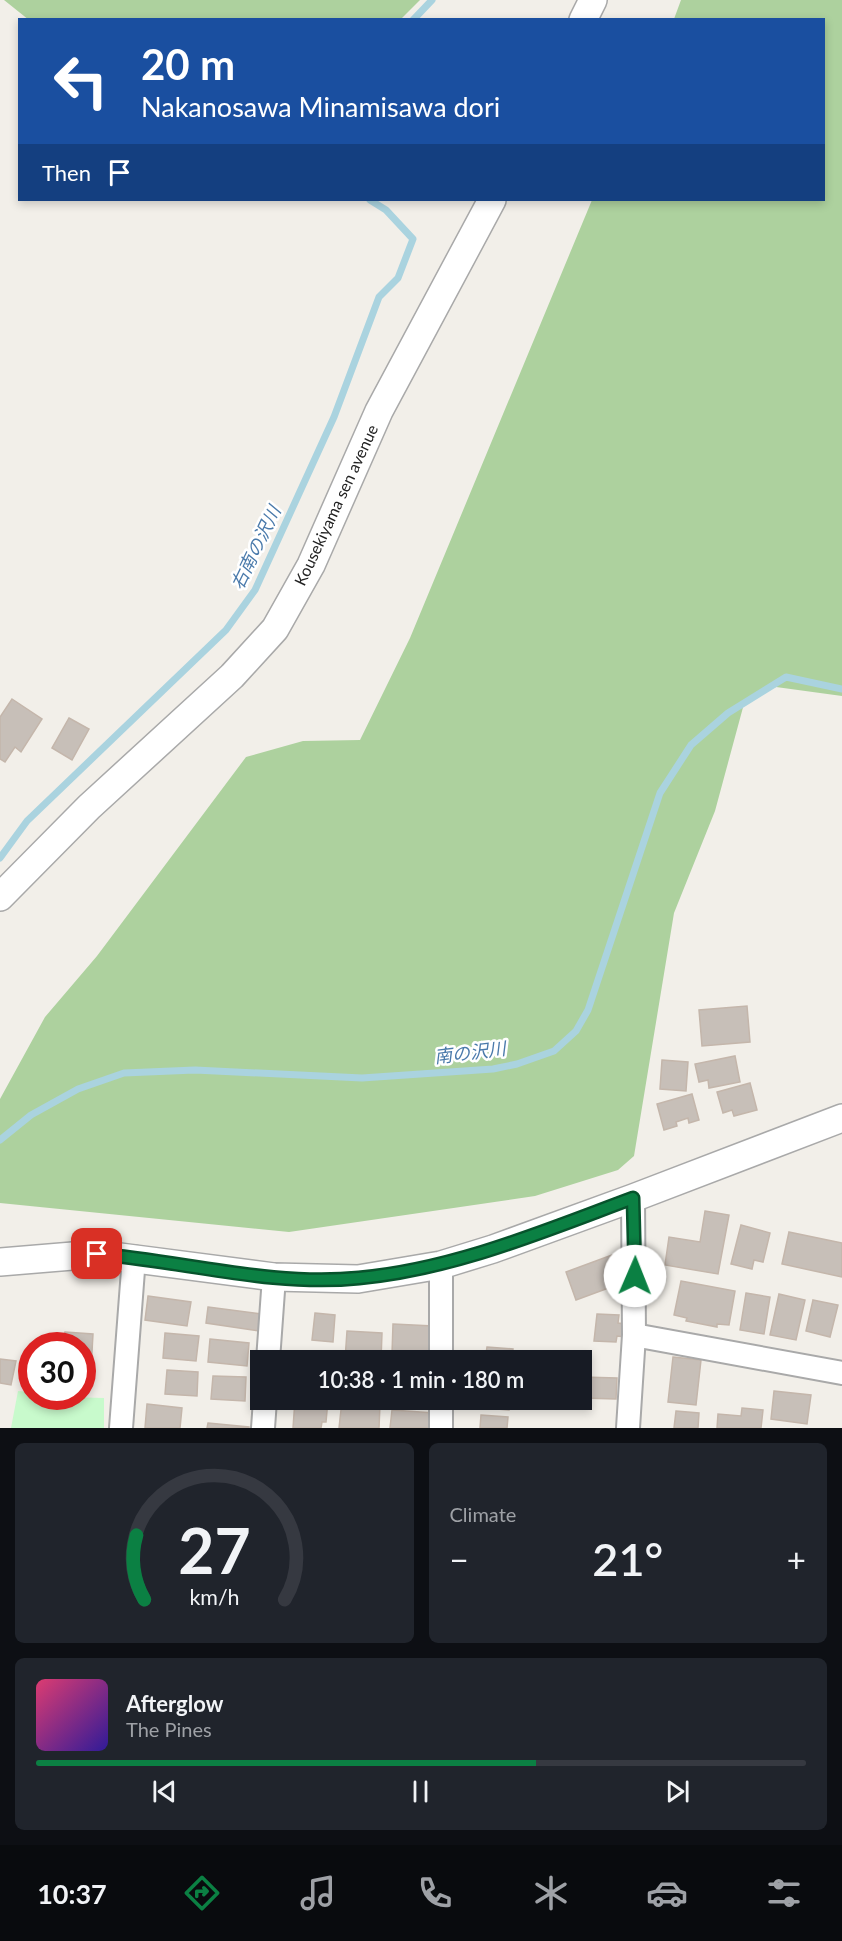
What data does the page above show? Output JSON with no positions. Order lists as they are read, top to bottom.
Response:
{
  "streets": {
    "street": ["Kousekiyama sen avenue"]
  },
  "water": ["右南の沢川", "南の沢川"],
  "page": {
    "turn": ["20 m", "Nakanosawa Minamisawa dori"],
    "then": "Then",
    "limit": "30",
    "trip": "10:38 · 1 min · 180 m",
    "tile": "Climate",
    "heat": ["−", "21°", "+"],
    "song": ["Afterglow", "The Pines"],
    "tabs": "10:37",
    "gauge": ["27", "km/h"]
  }
}
